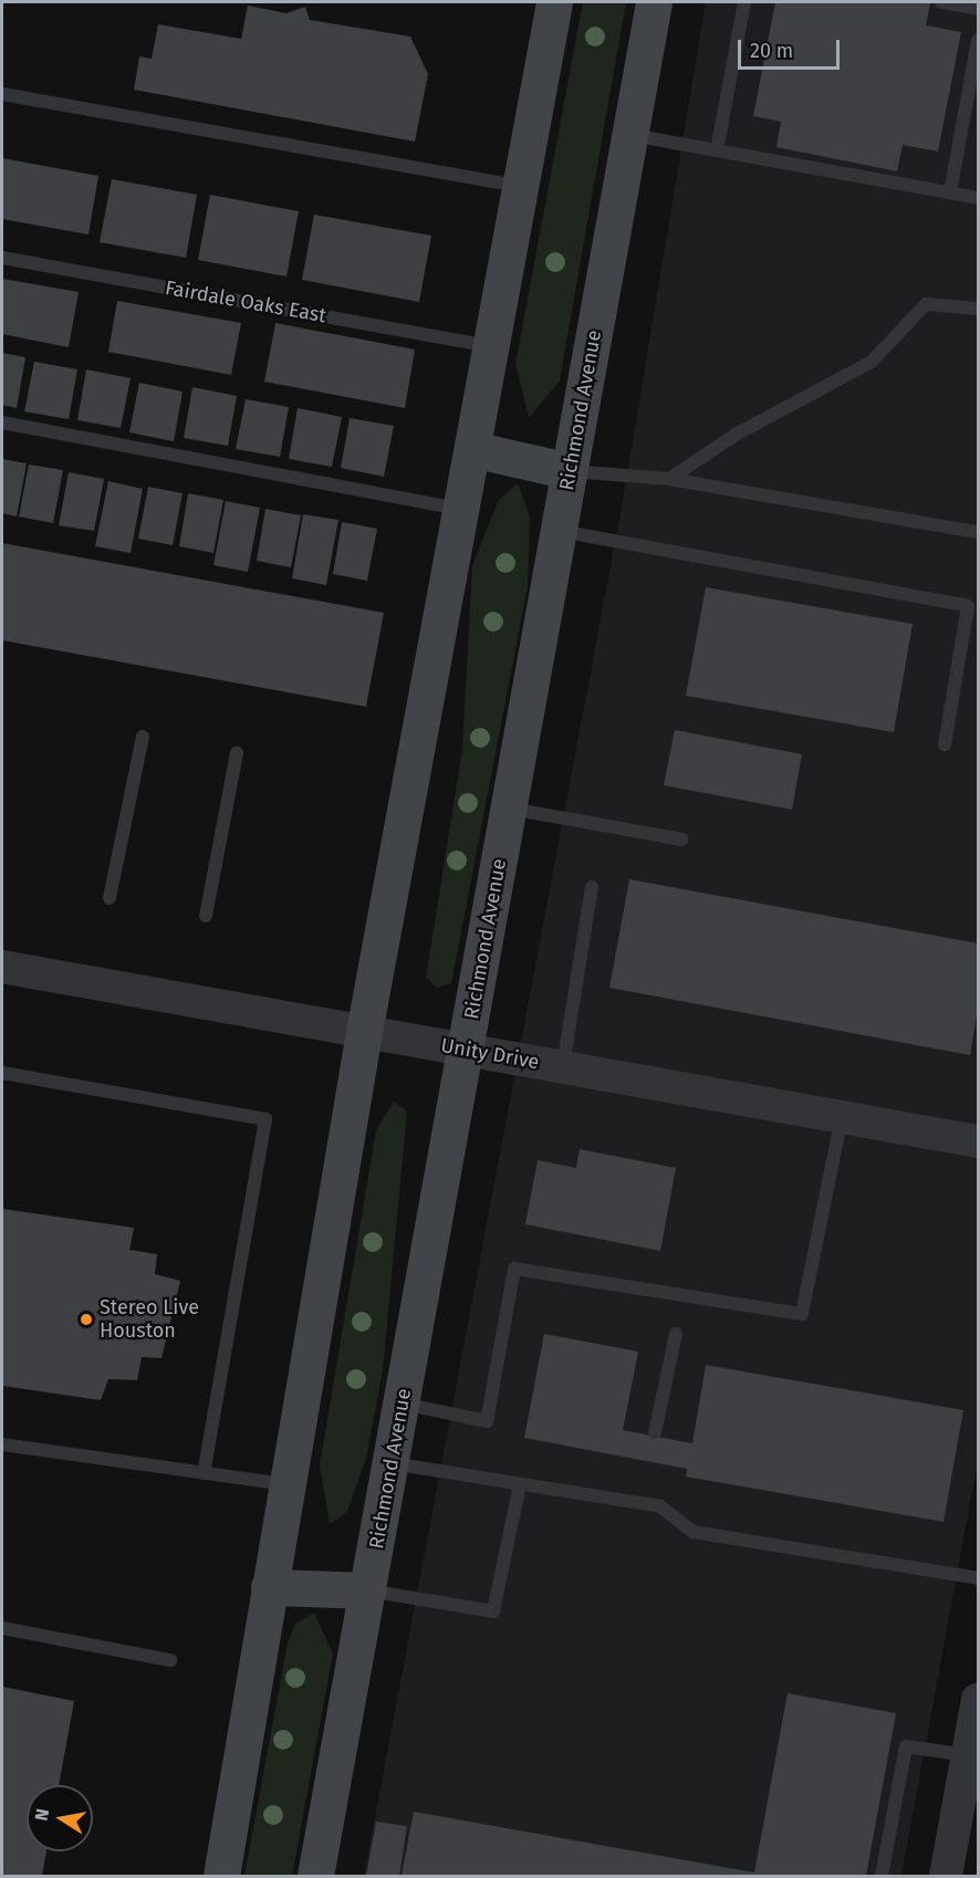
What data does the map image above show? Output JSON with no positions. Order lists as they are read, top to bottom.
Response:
{
  "streets": {
    "main road": ["Richmond Avenue"],
    "street": ["Unity Drive"],
    "lane": ["Fairdale Oaks East"]
  },
  "crossings": [
    ["Richmond Avenue", "Unity Drive"]
  ],
  "places": ["Stereo Live Houston"],
  "scale_bar": "20 m",
  "north": "left"
}
